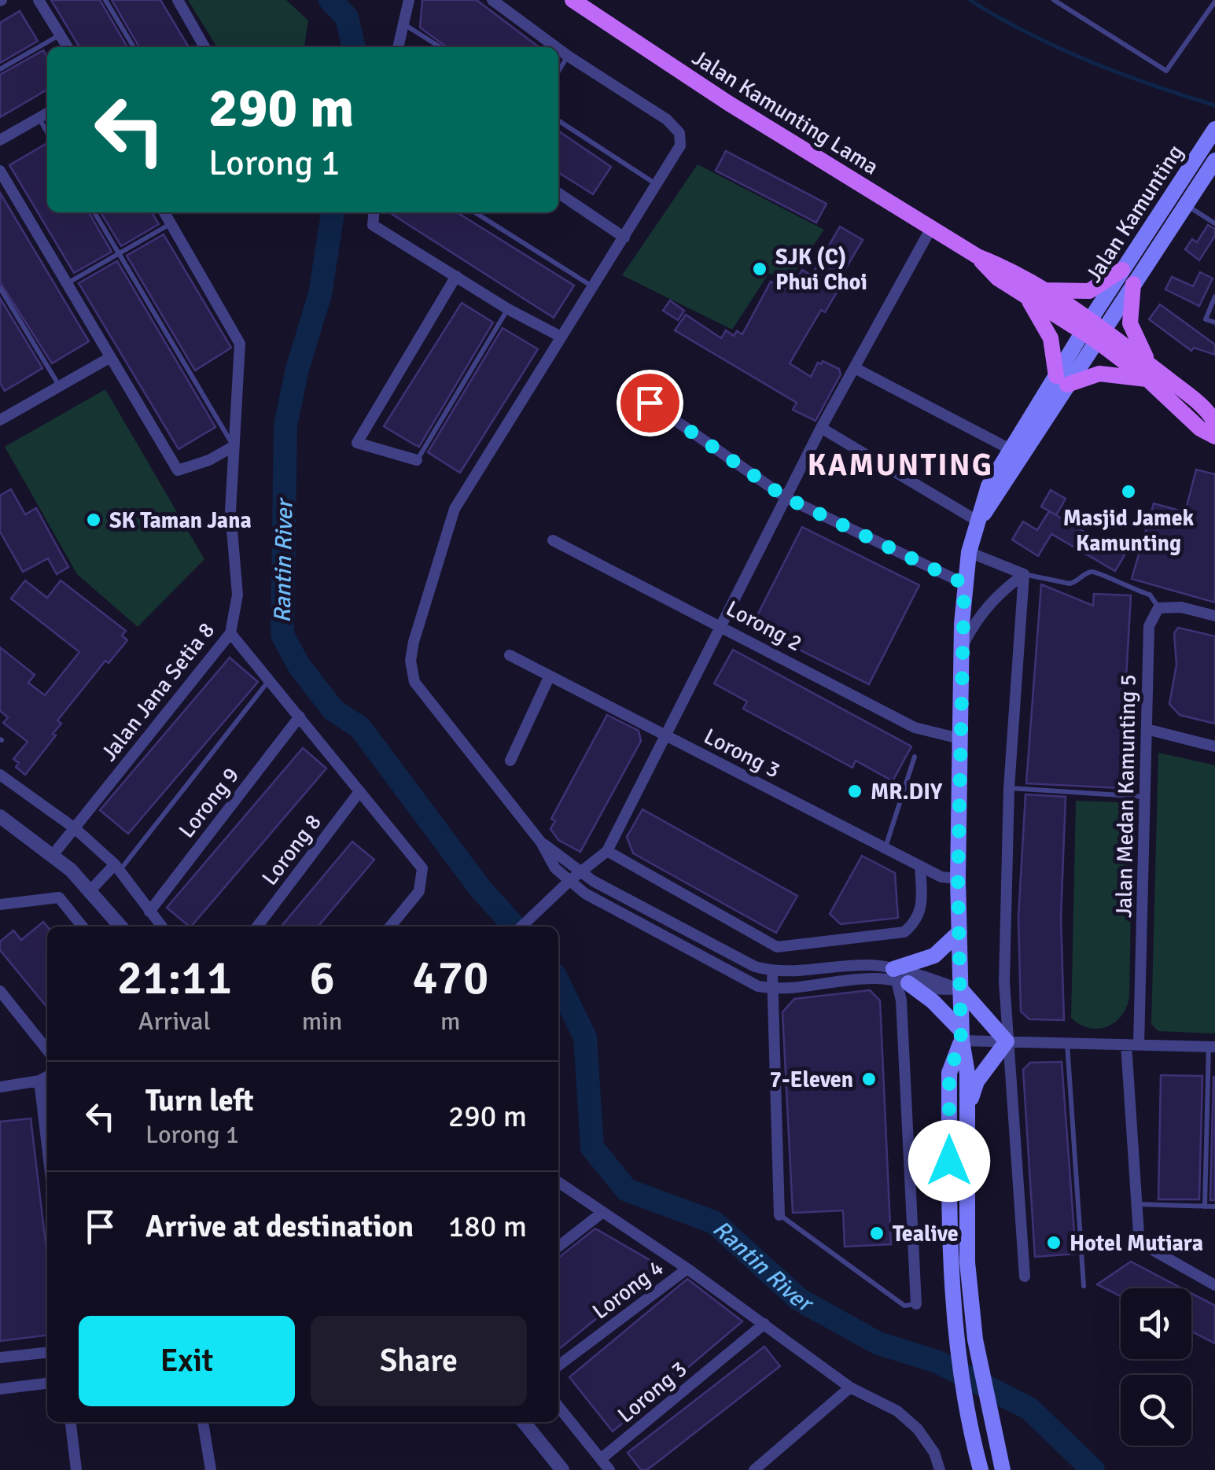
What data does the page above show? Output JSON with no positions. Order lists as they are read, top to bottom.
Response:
{
  "streets": {
    "main road": ["Jalan Kamunting Lama", "Jalan Kamunting"],
    "street": [
      "Lorong 2",
      "Jalan Jana Setia 8",
      "Lorong 3",
      "Jalan Medan Kamunting 5",
      "Lorong 9",
      "Lorong 8",
      "Lorong 4"
    ]
  },
  "crossings": [
    ["Jalan Kamunting Lama", "Jalan Kamunting"]
  ],
  "districts": ["KAMUNTING"],
  "water": ["Rantin River"],
  "places": [
    "SJK (C) Phui Choi",
    "Masjid Jamek Kamunting",
    "SK Taman Jana",
    "MR.DIY",
    "7-Eleven",
    "Tealive",
    "Hotel Mutiara"
  ],
  "page": {
    "turn": ["290 m", "Lorong 1"],
    "eta": [
      "21:11",
      "Arrival",
      "6",
      "min",
      "470",
      "m"
    ],
    "list": [
      {
        "name": "Turn left",
        "note": "Lorong 1",
        "value": "290 m"
      },
      {
        "name": "Arrive at destination",
        "value": "180 m"
      }
    ],
    "buttons": ["Exit", "Share"]
  }
}
